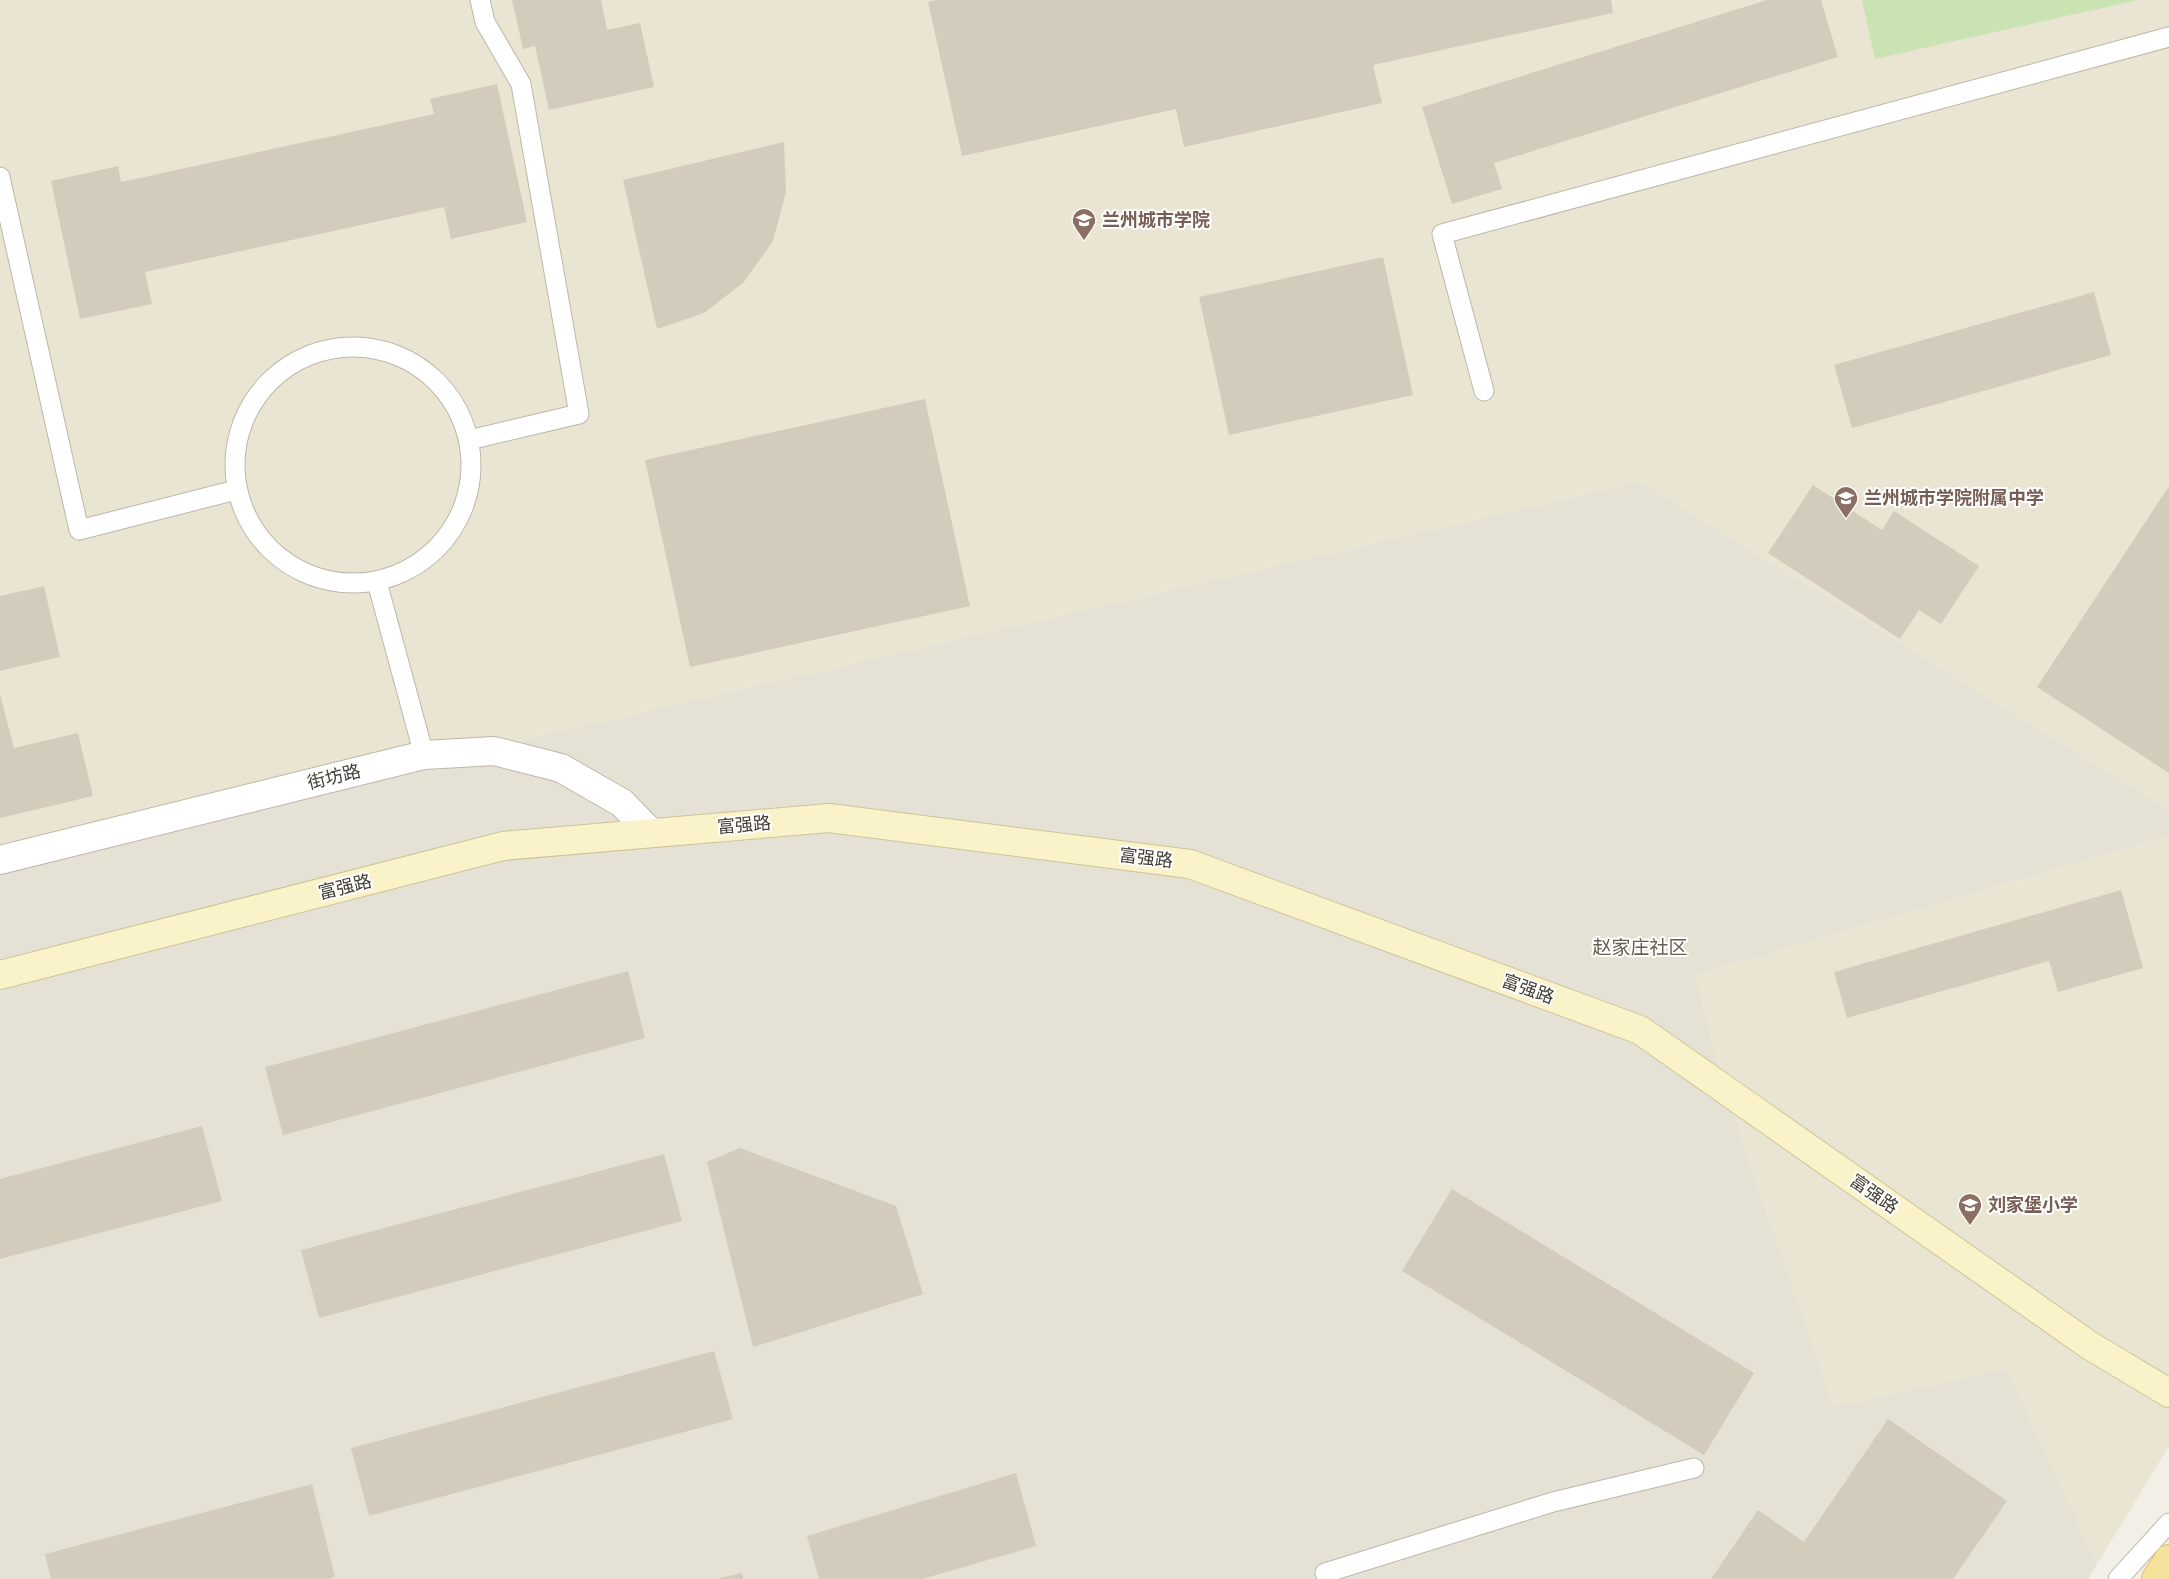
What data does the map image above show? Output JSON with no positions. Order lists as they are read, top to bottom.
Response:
{
  "streets": {
    "main road": ["富强路"],
    "street": ["街坊路"]
  },
  "crossings": [
    ["街坊路", "富强路"]
  ],
  "districts": ["赵家庄社区"],
  "places": {
    "school or university": ["兰州城市学院", "兰州城市学院附属中学", "刘家堡小学"]
  }
}
